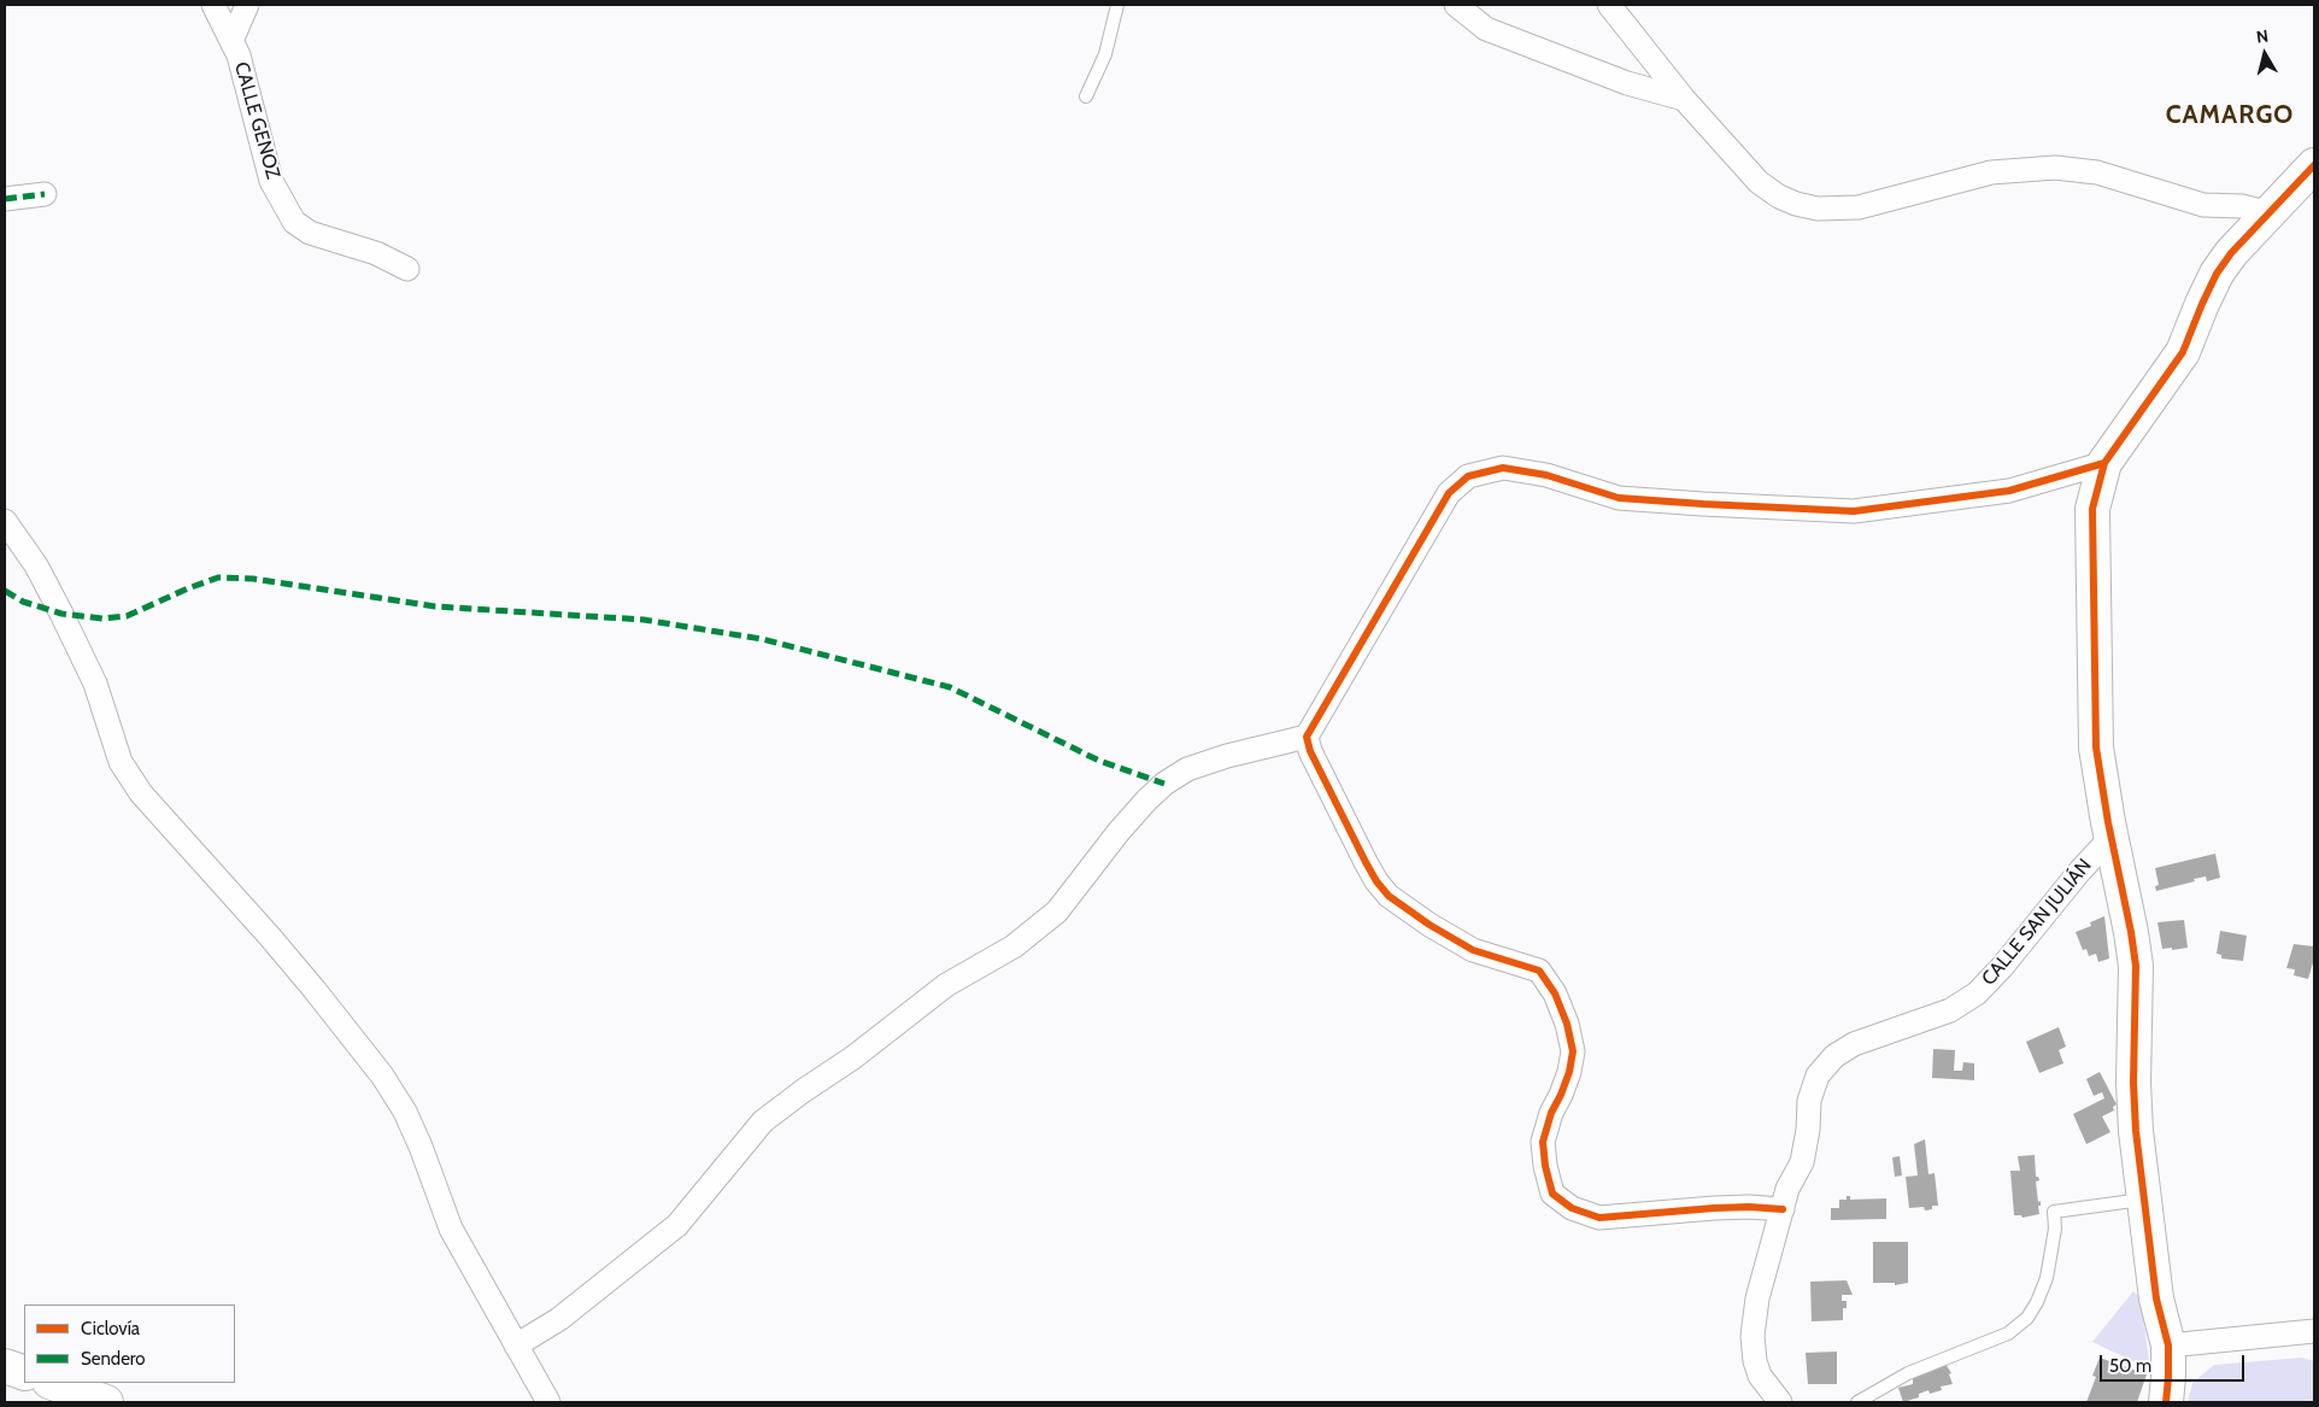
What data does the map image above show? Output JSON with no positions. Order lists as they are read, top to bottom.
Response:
{
  "streets": {
    "street": ["CALLE GENOZ", "CALLE SAN JULIÁN"]
  },
  "districts": ["CAMARGO"],
  "legend": ["Ciclovía", "Sendero"],
  "scale_bar": "50 m",
  "north": "top"
}
